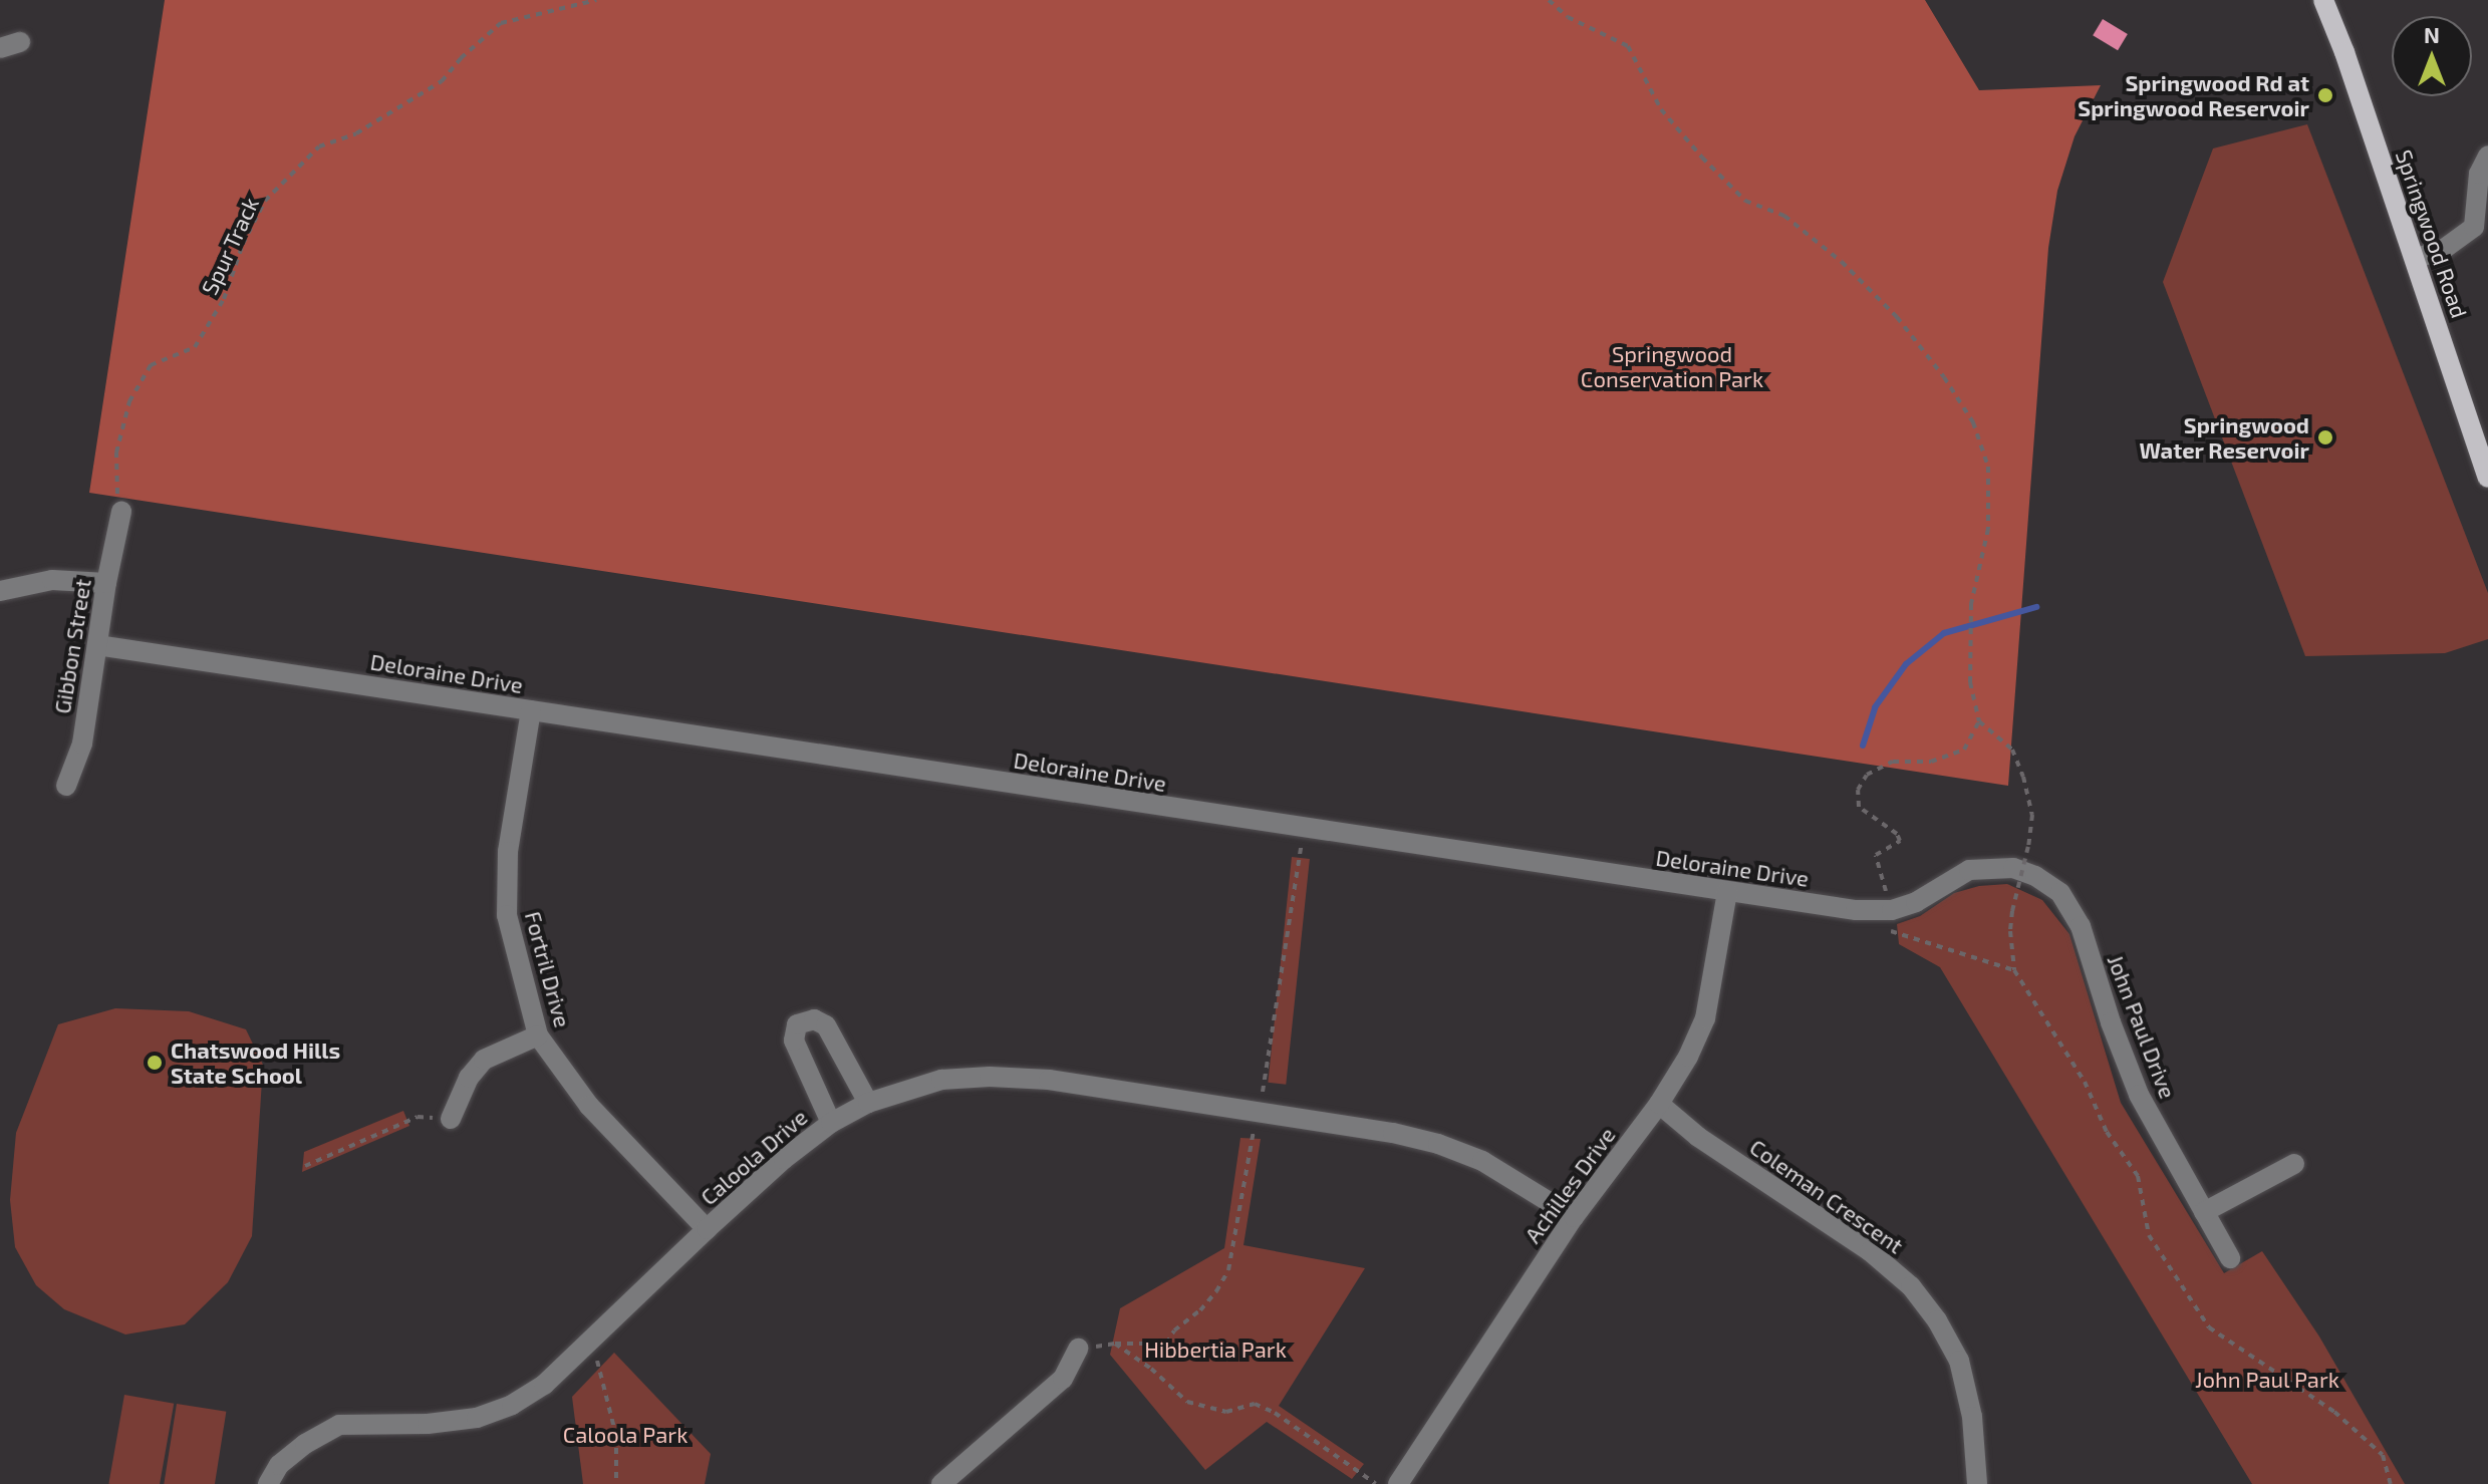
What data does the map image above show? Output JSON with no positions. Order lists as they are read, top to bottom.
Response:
{
  "streets": {
    "main road": ["Springwood Road"],
    "street": [
      "Gibbon Street",
      "Deloraine Drive",
      "Fortril Drive",
      "John Paul Drive",
      "Caloola Drive",
      "Achilles Drive",
      "Coleman Crescent"
    ],
    "path": ["Spur Track"]
  },
  "crossings": [
    ["Spur Track", "Gibbon Street"],
    ["Gibbon Street", "Deloraine Drive"],
    ["Deloraine Drive", "Fortril Drive"],
    ["Deloraine Drive", "John Paul Drive"],
    ["Deloraine Drive", "Achilles Drive"],
    ["Fortril Drive", "Caloola Drive"],
    ["Caloola Drive", "Achilles Drive"],
    ["Achilles Drive", "Coleman Crescent"]
  ],
  "parks": [
    "Springwood Conservation Park",
    "Hibbertia Park",
    "John Paul Park",
    "Caloola Park"
  ],
  "places": ["Springwood Rd at Springwood Reservoir", "Springwood Water Reservoir", "Chatswood Hills State School"],
  "north": "top"
}
